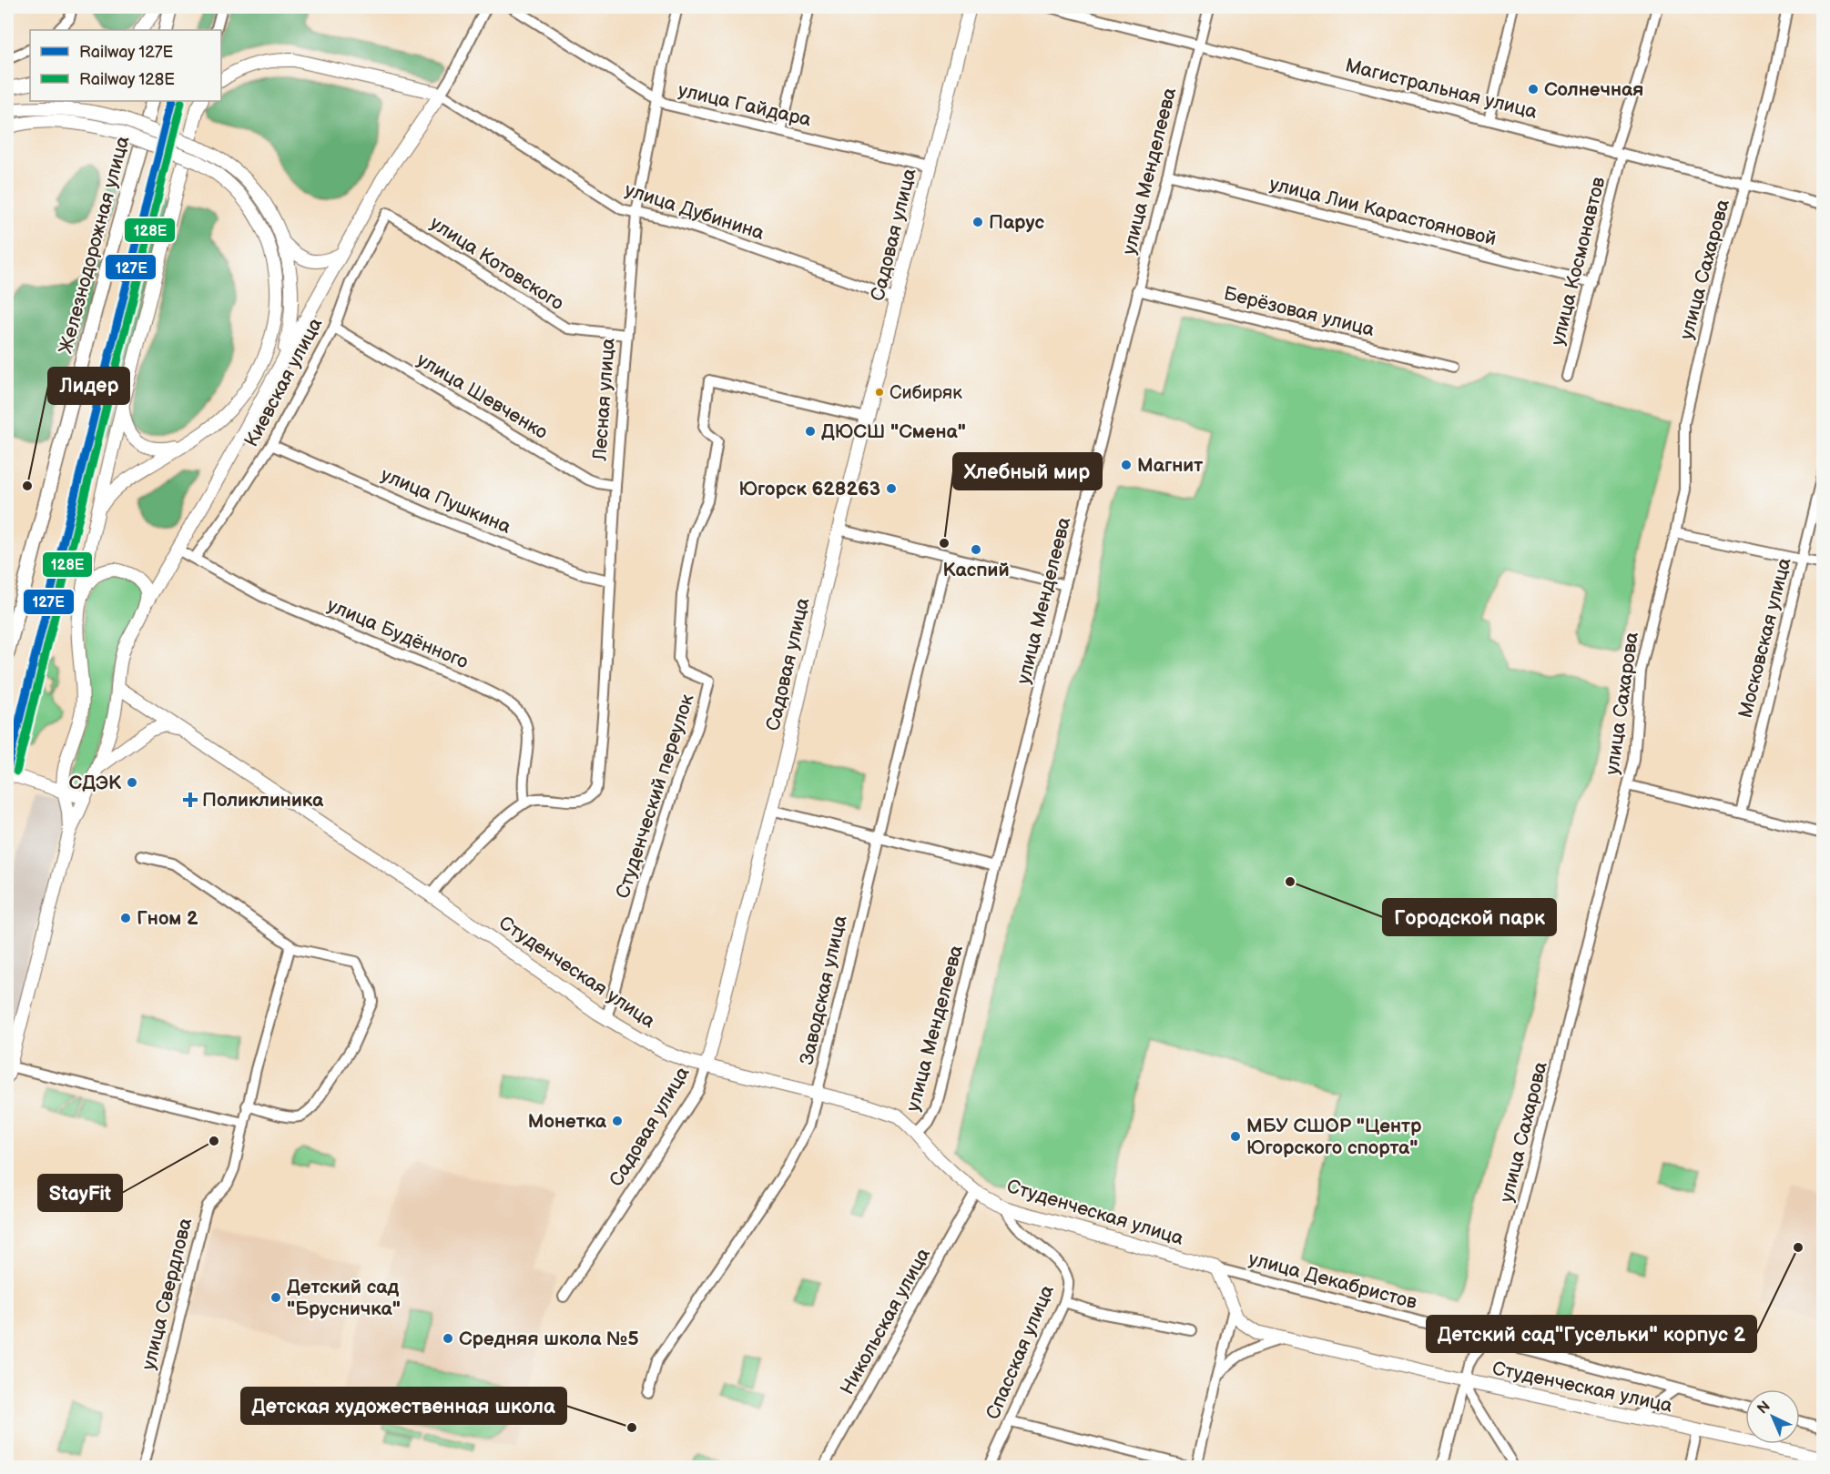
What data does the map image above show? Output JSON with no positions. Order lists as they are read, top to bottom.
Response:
{
  "streets": {
    "main road": ["Железнодорожная улица"],
    "street": [
      "Магистральная улица",
      "улица Гайдара",
      "улица Менделеева",
      "улица Дубинина",
      "улица Лии Карастояновой",
      "Садовая улица",
      "улица Космонавтов",
      "улица Котовского",
      "улица Сахарова",
      "Берёзовая улица",
      "Киевская улица",
      "улица Шевченко",
      "Лесная улица",
      "улица Пушкина",
      "улица Будённого",
      "Московская улица",
      "Студенческий переулок",
      "Студенческая улица",
      "Заводская улица",
      "улица Декабристов",
      "улица Свердлова",
      "Никольская улица",
      "Спасская улица"
    ]
  },
  "crossings": [
    ["Магистральная улица", "улица Менделеева"],
    ["Магистральная улица", "улица Космонавтов"],
    ["Магистральная улица", "улица Сахарова"],
    ["улица Гайдара", "Садовая улица"],
    ["улица Гайдара", "Лесная улица"],
    ["улица Менделеева", "улица Лии Карастояновой"],
    ["улица Менделеева", "Берёзовая улица"],
    ["улица Менделеева", "Студенческая улица"],
    ["улица Дубинина", "Садовая улица"],
    ["улица Дубинина", "Лесная улица"],
    ["улица Лии Карастояновой", "улица Космонавтов"],
    ["Садовая улица", "Студенческий переулок"],
    ["Садовая улица", "Студенческая улица"],
    ["улица Котовского", "Киевская улица"],
    ["улица Котовского", "Лесная улица"],
    ["улица Сахарова", "улица Декабристов"],
    ["Киевская улица", "улица Шевченко"],
    ["Киевская улица", "улица Пушкина"],
    ["Киевская улица", "улица Будённого"],
    ["улица Шевченко", "Лесная улица"],
    ["Лесная улица", "улица Пушкина"],
    ["Лесная улица", "улица Будённого"],
    ["Студенческий переулок", "Студенческая улица"],
    ["Студенческая улица", "Заводская улица"],
    ["Студенческая улица", "улица Декабристов"],
    ["Студенческая улица", "Никольская улица"],
    ["Студенческая улица", "Спасская улица"]
  ],
  "places": {
    "other": [
      "Солнечная",
      "Парус",
      "Сибиряк",
      "ДЮСШ \"Смена\"",
      "Магнит",
      "Лидер",
      "Югорск 628263",
      "Хлебный мир",
      "Каспий",
      "СДЭК",
      "Городской парк",
      "Гном 2",
      "Монетка",
      "МБУ СШОР \"Центр Югорского спорта\"",
      "StayFit",
      "Детский сад\"Гусельки\" корпус 2",
      "Детский сад \"Брусничка\"",
      "Средняя школа №5",
      "Детская художественная школа"
    ],
    "health": ["Поликлиника"]
  },
  "lines": ["rail line 127Е", "rail line 128Е"],
  "legend": ["Railway 127Е", "Railway 128Е"],
  "north": "top left"
}
